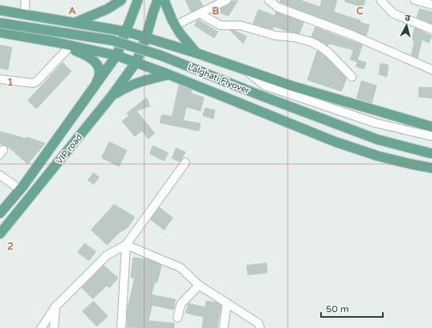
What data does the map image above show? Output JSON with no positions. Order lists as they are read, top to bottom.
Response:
{
  "streets": {
    "main road": ["Lalghati Flyover", "VIP road"]
  },
  "scale_bar": "50 m",
  "north": "top",
  "grid": {
    "columns": ["A", "B", "C"],
    "rows": ["1", "2"]
  }
}
